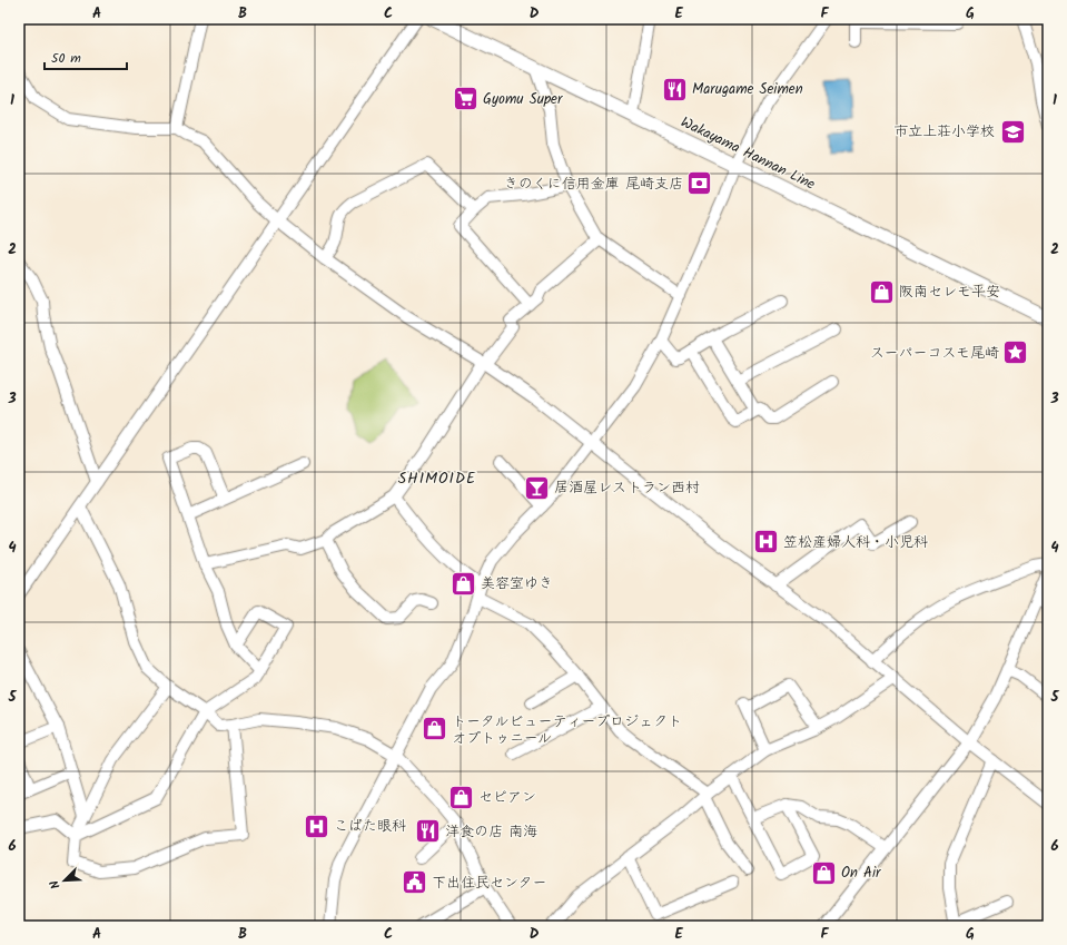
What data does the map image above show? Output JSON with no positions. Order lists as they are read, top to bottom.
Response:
{
  "streets": {
    "main road": ["Wakayama Hannan Line"]
  },
  "districts": ["SHIMOIDE"],
  "places": {
    "restaurant": ["Marugame Seimen", "洋食の店 南海"],
    "supermarket": ["Gyomu Super"],
    "school or university": ["市立上荘小学校"],
    "bank": ["きのくに信用金庫 尾崎支店"],
    "shop": [
      "阪南セレモ平安",
      "美容室ゆき",
      "トータルビューティープロジェクト オプトゥニール",
      "セピアン",
      "On Air"
    ],
    "place": ["スーパーコスモ尾崎"],
    "bar": ["居酒屋レストラン西村"],
    "hospital": ["笠松産婦人科・小児科", "こばた眼科"],
    "public building": ["下出住民センター"]
  },
  "scale_bar": "50 m",
  "north": "bottom left",
  "grid": {
    "columns": [
      "A",
      "B",
      "C",
      "D",
      "E",
      "F",
      "G"
    ],
    "rows": [
      "1",
      "2",
      "3",
      "4",
      "5",
      "6"
    ]
  }
}
